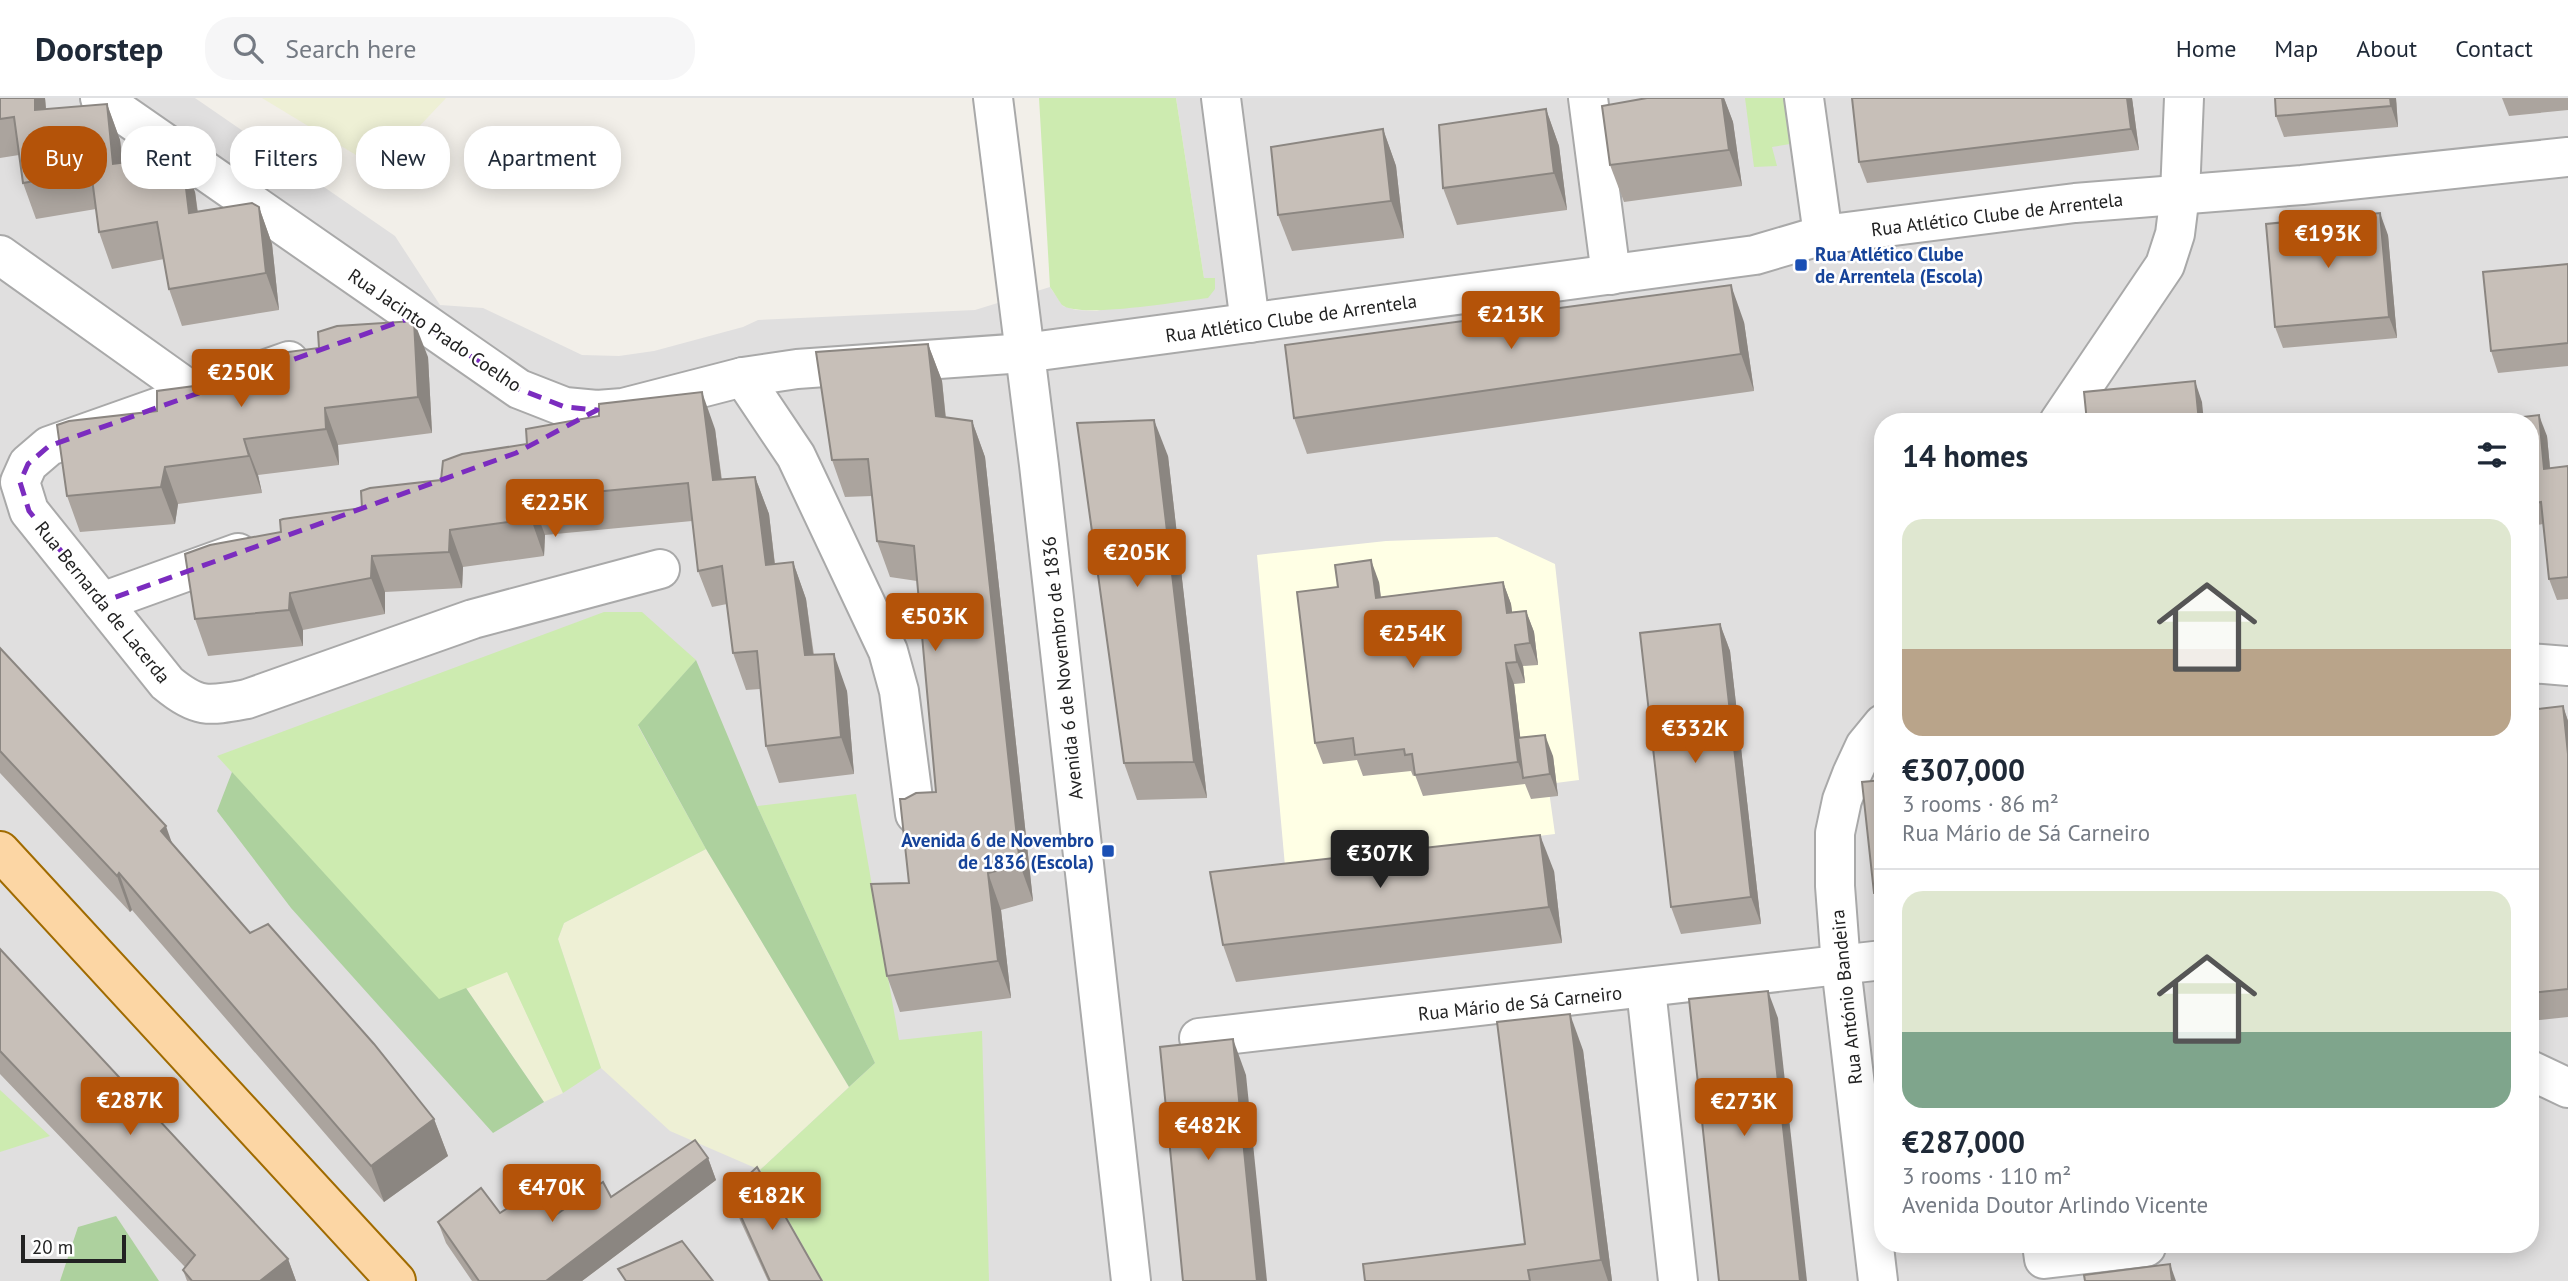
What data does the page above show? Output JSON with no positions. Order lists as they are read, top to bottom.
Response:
{
  "streets": {
    "street": [
      "Rua Atlético Clube de Arrentela",
      "Rua Jacinto Prado Coelho",
      "Rua Bernarda de Lacerda",
      "Avenida 6 de Novembro de 1836",
      "Rua António Bandeira",
      "Rua Mário de Sá Carneiro"
    ]
  },
  "crossings": [
    ["Rua Atlético Clube de Arrentela", "Rua Jacinto Prado Coelho"],
    ["Rua Atlético Clube de Arrentela", "Avenida 6 de Novembro de 1836"],
    ["Rua Jacinto Prado Coelho", "Avenida 6 de Novembro de 1836"],
    ["Rua António Bandeira", "Rua Mário de Sá Carneiro"]
  ],
  "places": {
    "transit": ["Rua Atlético Clube de Arrentela (Escola)", "Avenida 6 de Novembro de 1836 (Escola)"]
  },
  "scale_bar": "20 m",
  "page": {
    "header": "Doorstep",
    "search": "Search here",
    "nav": [
      "Home",
      "Map",
      "About",
      "Contact"
    ],
    "chip": [
      "Buy",
      "Rent",
      "Filters",
      "New",
      "Apartment"
    ],
    "price": [
      "€193K",
      "€213K",
      "€250K",
      "€225K",
      "€205K",
      "€503K",
      "€254K",
      "€332K",
      "€307K",
      "€287K",
      "€273K",
      "€482K",
      "€470K",
      "€182K"
    ],
    "heading": "14 homes",
    "list": [
      {
        "name": "€307,000",
        "note": "3 rooms · 86 m² · Rua Mário de Sá Carneiro"
      },
      {
        "name": "€287,000",
        "note": "3 rooms · 110 m² · Avenida Doutor Arlindo Vicente"
      }
    ],
    "scale": "20 m"
  }
}
